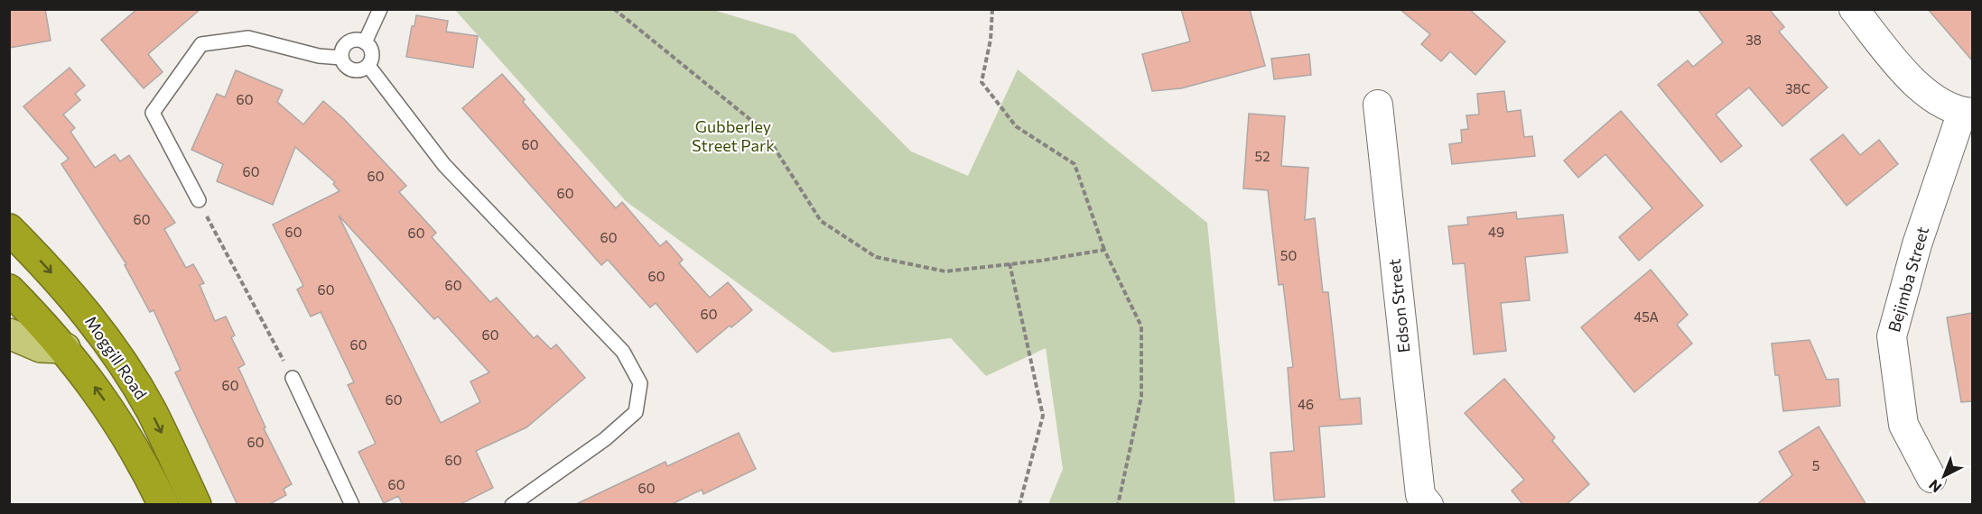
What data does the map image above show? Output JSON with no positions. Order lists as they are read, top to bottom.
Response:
{
  "streets": {
    "highway": ["Moggill Road"],
    "street": ["Bejimba Street", "Edson Street"]
  },
  "parks": ["Gubberley Street Park"],
  "house_numbers": [
    "38",
    "38C",
    "60",
    "60",
    "52",
    "60",
    "60",
    "60",
    "60",
    "60",
    "49",
    "60",
    "60",
    "50",
    "60",
    "60",
    "60",
    "60",
    "45A",
    "60",
    "60",
    "60",
    "60",
    "46",
    "60",
    "60",
    "5",
    "60",
    "60"
  ],
  "north": "bottom left"
}
